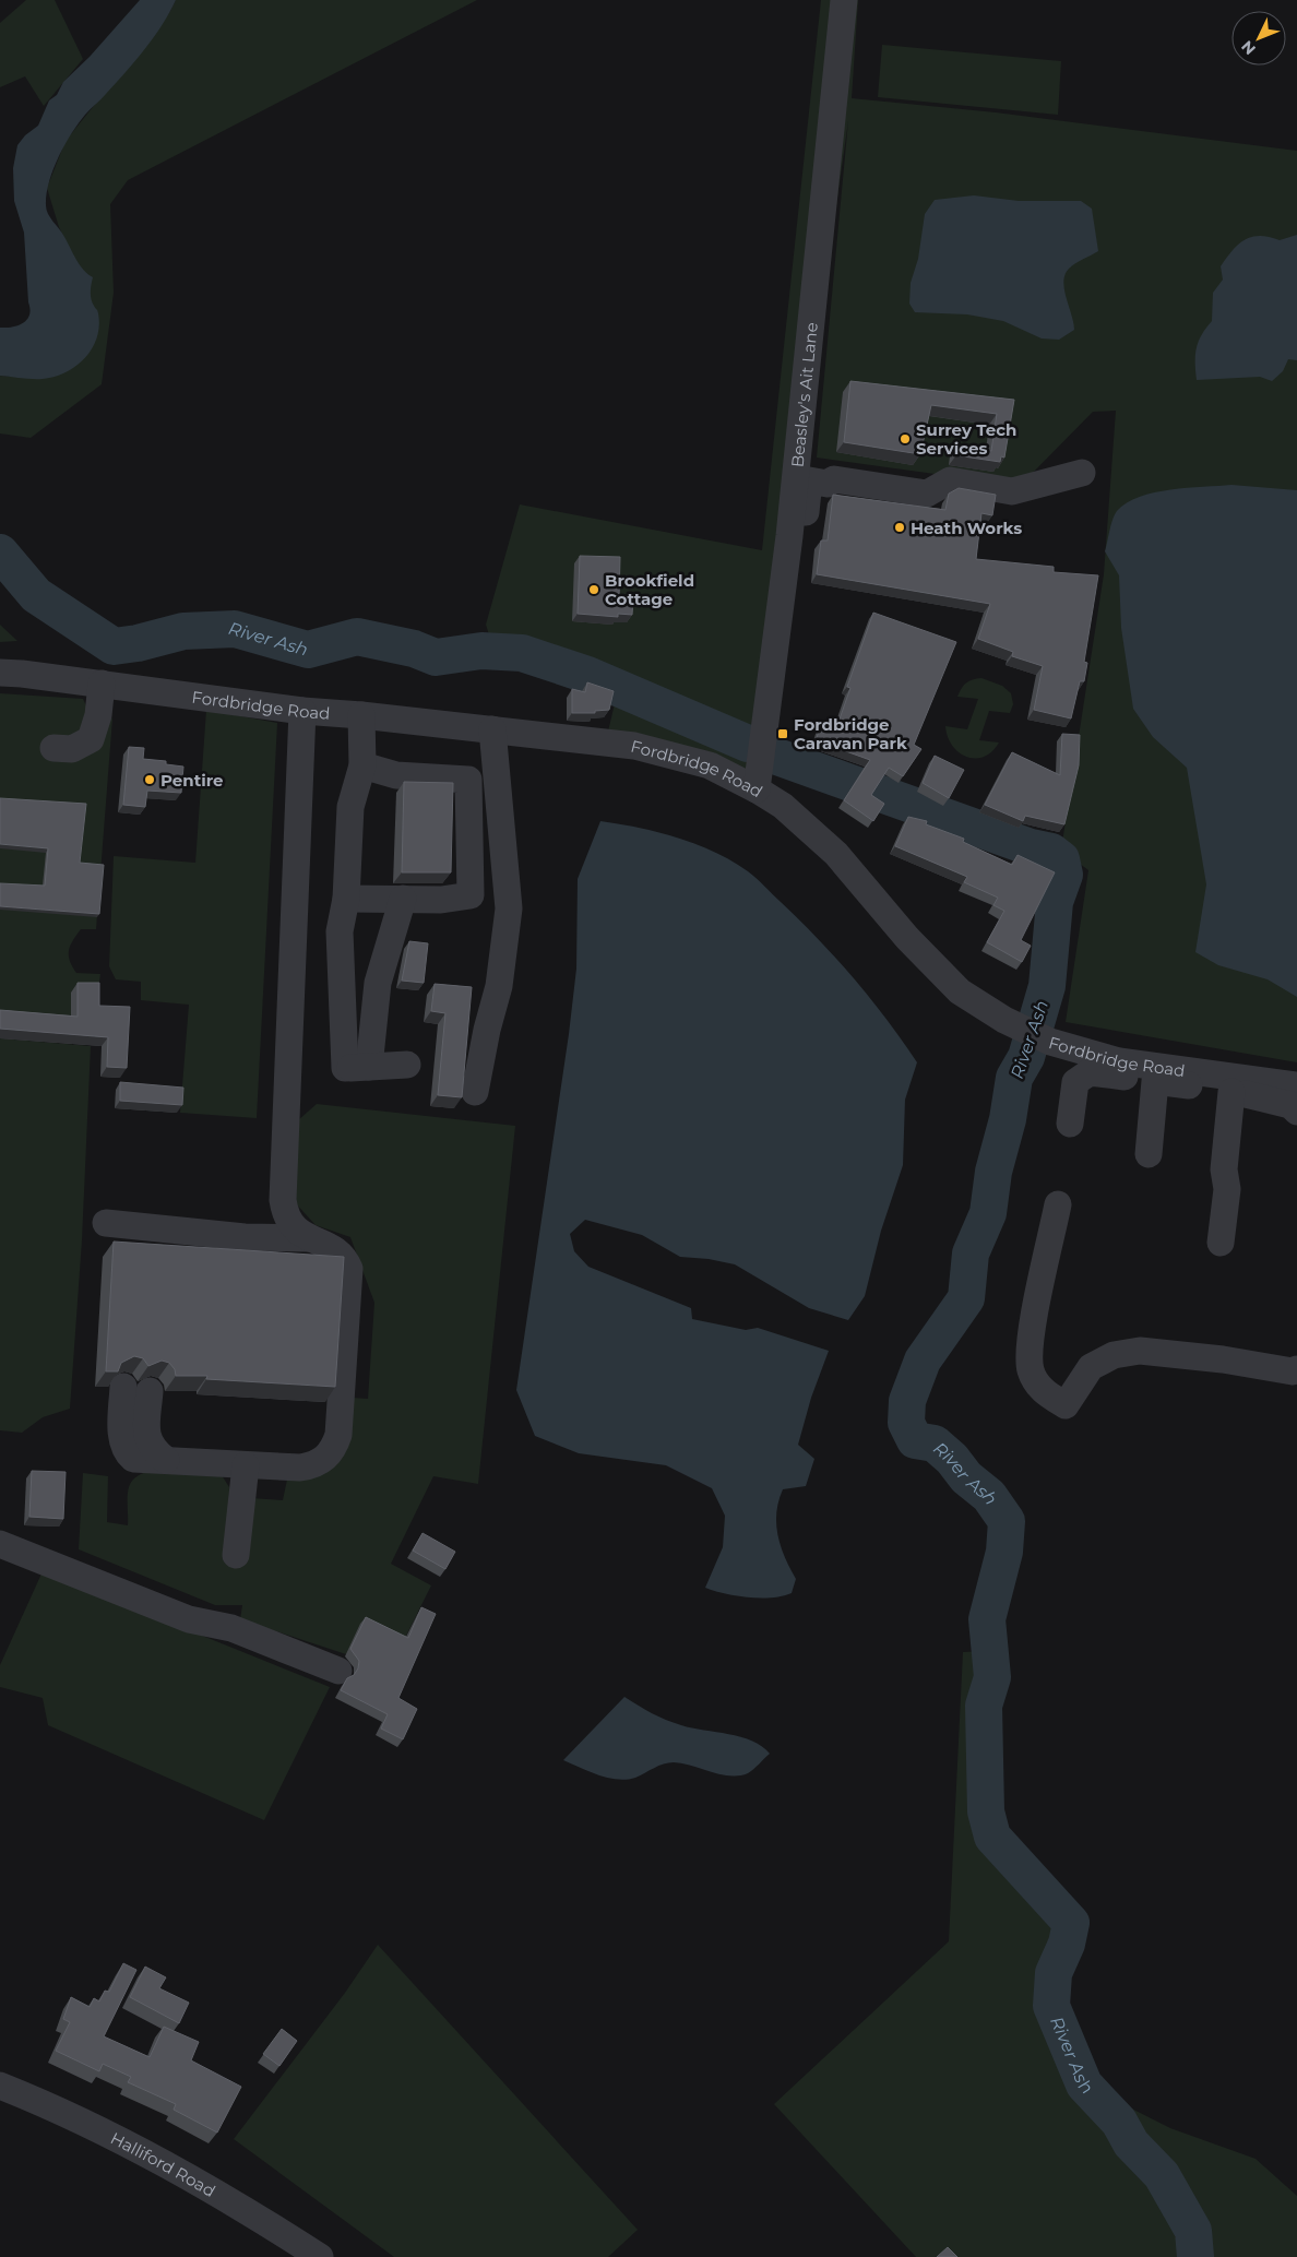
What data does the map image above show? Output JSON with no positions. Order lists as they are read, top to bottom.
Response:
{
  "streets": {
    "street": ["Beasley's Ait Lane", "Fordbridge Road", "Halliford Road"]
  },
  "crossings": [
    ["Beasley's Ait Lane", "Fordbridge Road"]
  ],
  "water": ["River Ash"],
  "places": {
    "other": [
      "Surrey Tech Services",
      "Heath Works",
      "Brookfield Cottage",
      "Pentire"
    ],
    "transit": ["Fordbridge Caravan Park"]
  },
  "north": "bottom left"
}
